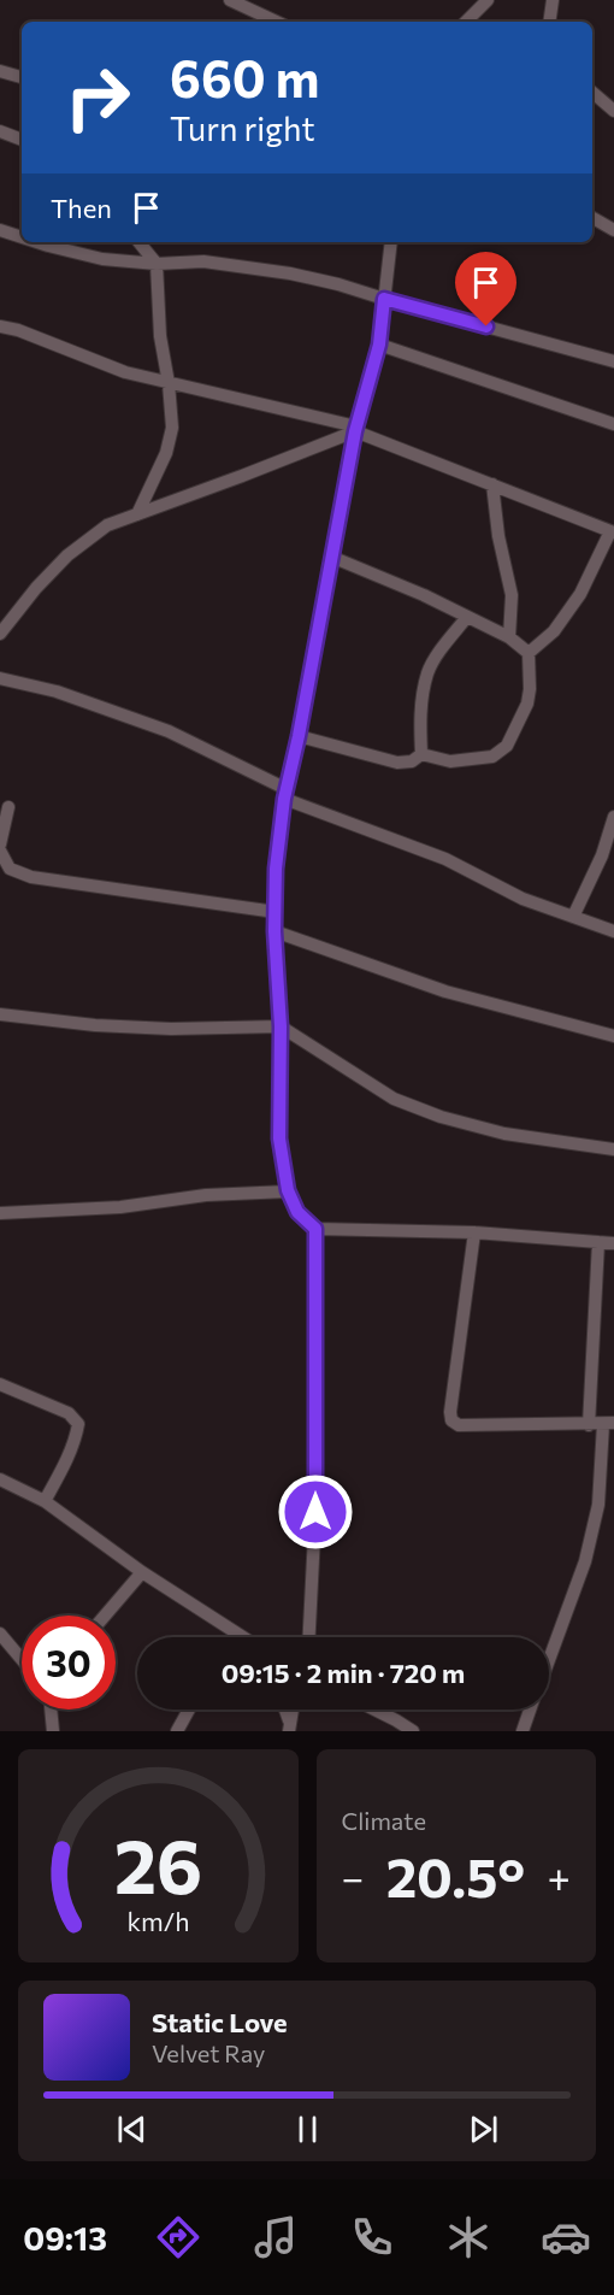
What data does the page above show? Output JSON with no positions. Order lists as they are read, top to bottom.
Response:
{
  "page": {
    "turn": ["660 m", "Turn right"],
    "then": "Then",
    "limit": "30",
    "trip": "09:15 · 2 min · 720 m",
    "tile": "Climate",
    "heat": ["−", "20.5°", "+"],
    "song": ["Static Love", "Velvet Ray"],
    "tabs": "09:13",
    "gauge": ["26", "km/h"]
  }
}
